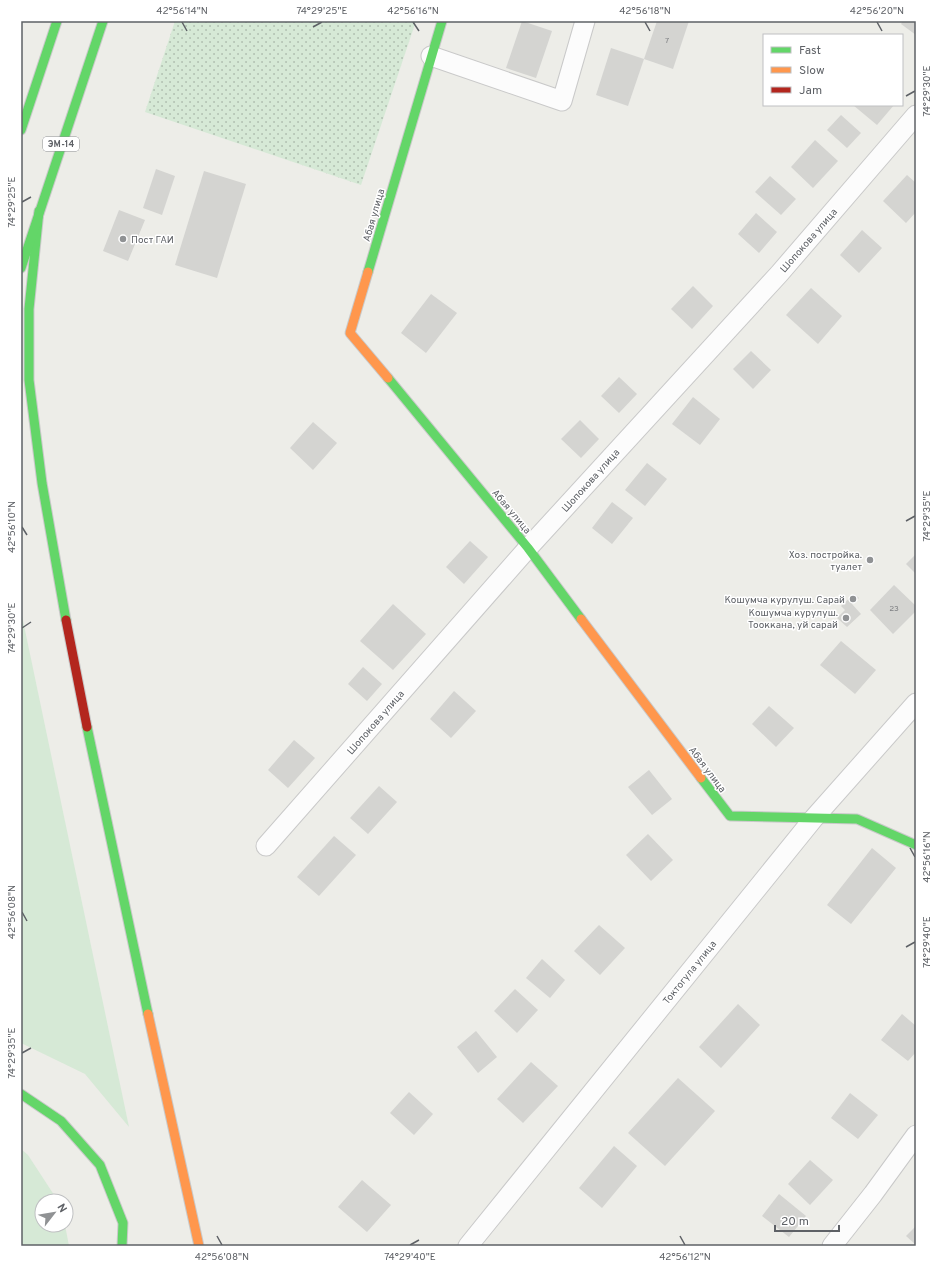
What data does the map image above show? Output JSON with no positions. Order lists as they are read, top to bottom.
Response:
{
  "streets": {
    "main road": ["ЭМ-14", "Абая улица"],
    "street": ["Шопокова улица", "Токтогула улица"]
  },
  "crossings": [
    ["Абая улица", "Шопокова улица"],
    ["Абая улица", "Токтогула улица"]
  ],
  "places": [
    "Пост ГАИ",
    "Хоз. постройка. туалет",
    "Кошумча курулуш. Сарай",
    "Кошумча курулуш. Тооккана, уй сарай"
  ],
  "house_numbers": ["7", "23"],
  "legend": ["Fast", "Slow", "Jam"],
  "scale_bar": "20 m",
  "north": "top right",
  "coordinates": [
    "42°56'14\"N",
    "74°29'25\"E",
    "42°56'16\"N",
    "42°56'18\"N",
    "42°56'20\"N",
    "74°29'30\"E",
    "74°29'35\"E",
    "42°56'10\"N",
    "42°56'08\"N",
    "74°29'40\"E",
    "42°56'12\"N"
  ]
}
